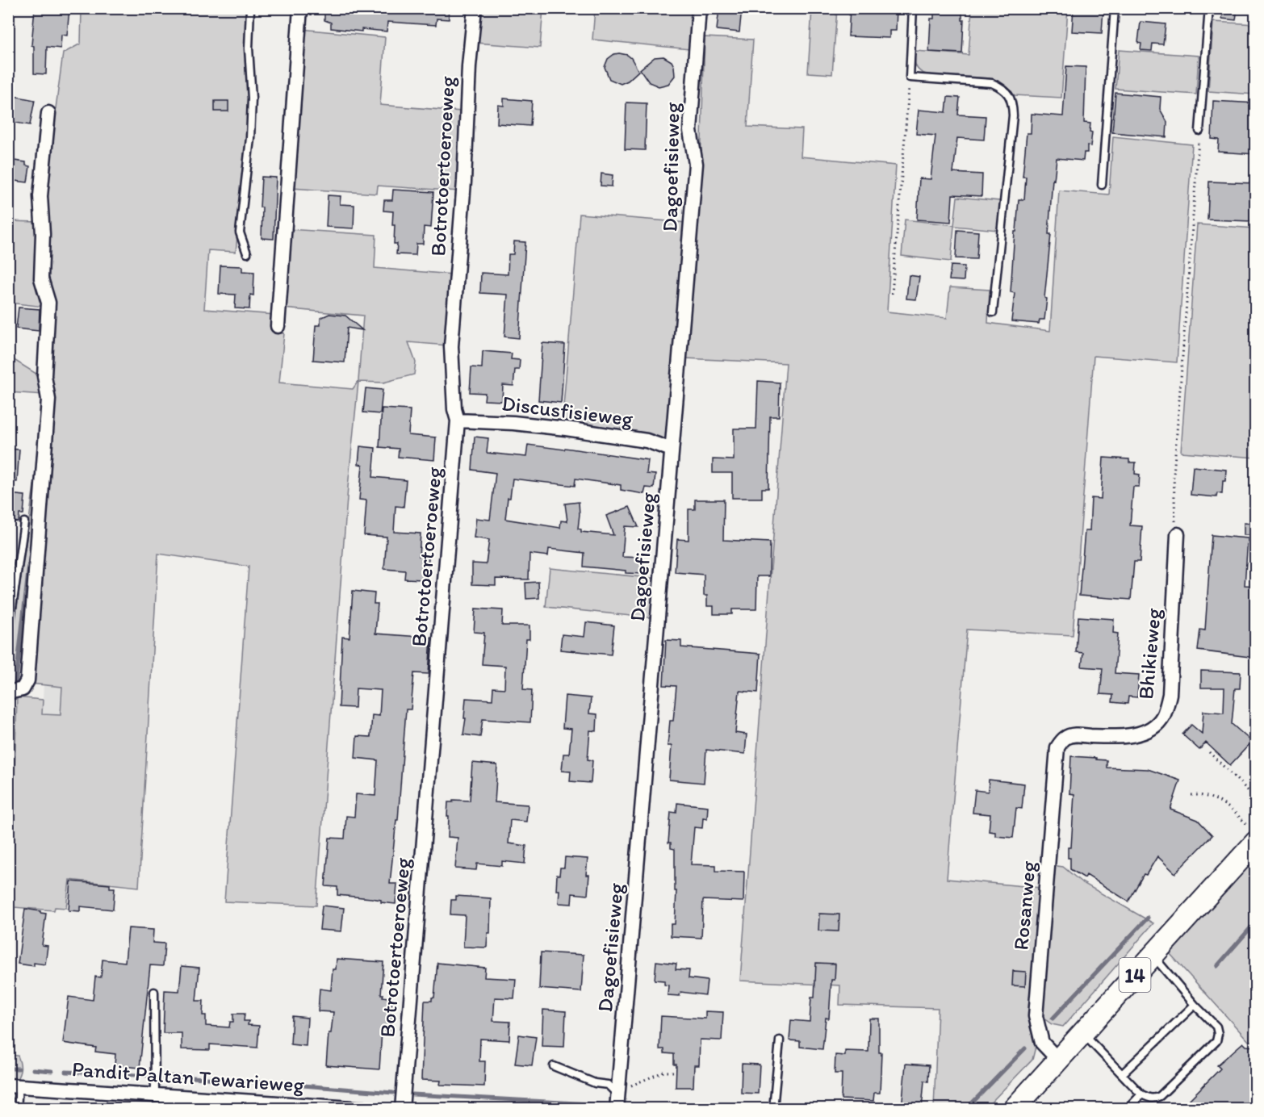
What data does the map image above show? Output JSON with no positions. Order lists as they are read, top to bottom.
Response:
{
  "streets": {
    "main road": ["14"],
    "street": [
      "Botrotoertoeroeweg",
      "Dagoefisieweg",
      "Discusfisieweg",
      "Bhikieweg",
      "Rosanweg",
      "Pandit Paltan Tewarieweg"
    ]
  },
  "crossings": [
    ["Botrotoertoeroeweg", "Discusfisieweg"],
    ["Dagoefisieweg", "Discusfisieweg"],
    ["Bhikieweg", "Rosanweg"],
    ["Rosanweg", "14"]
  ]
}
